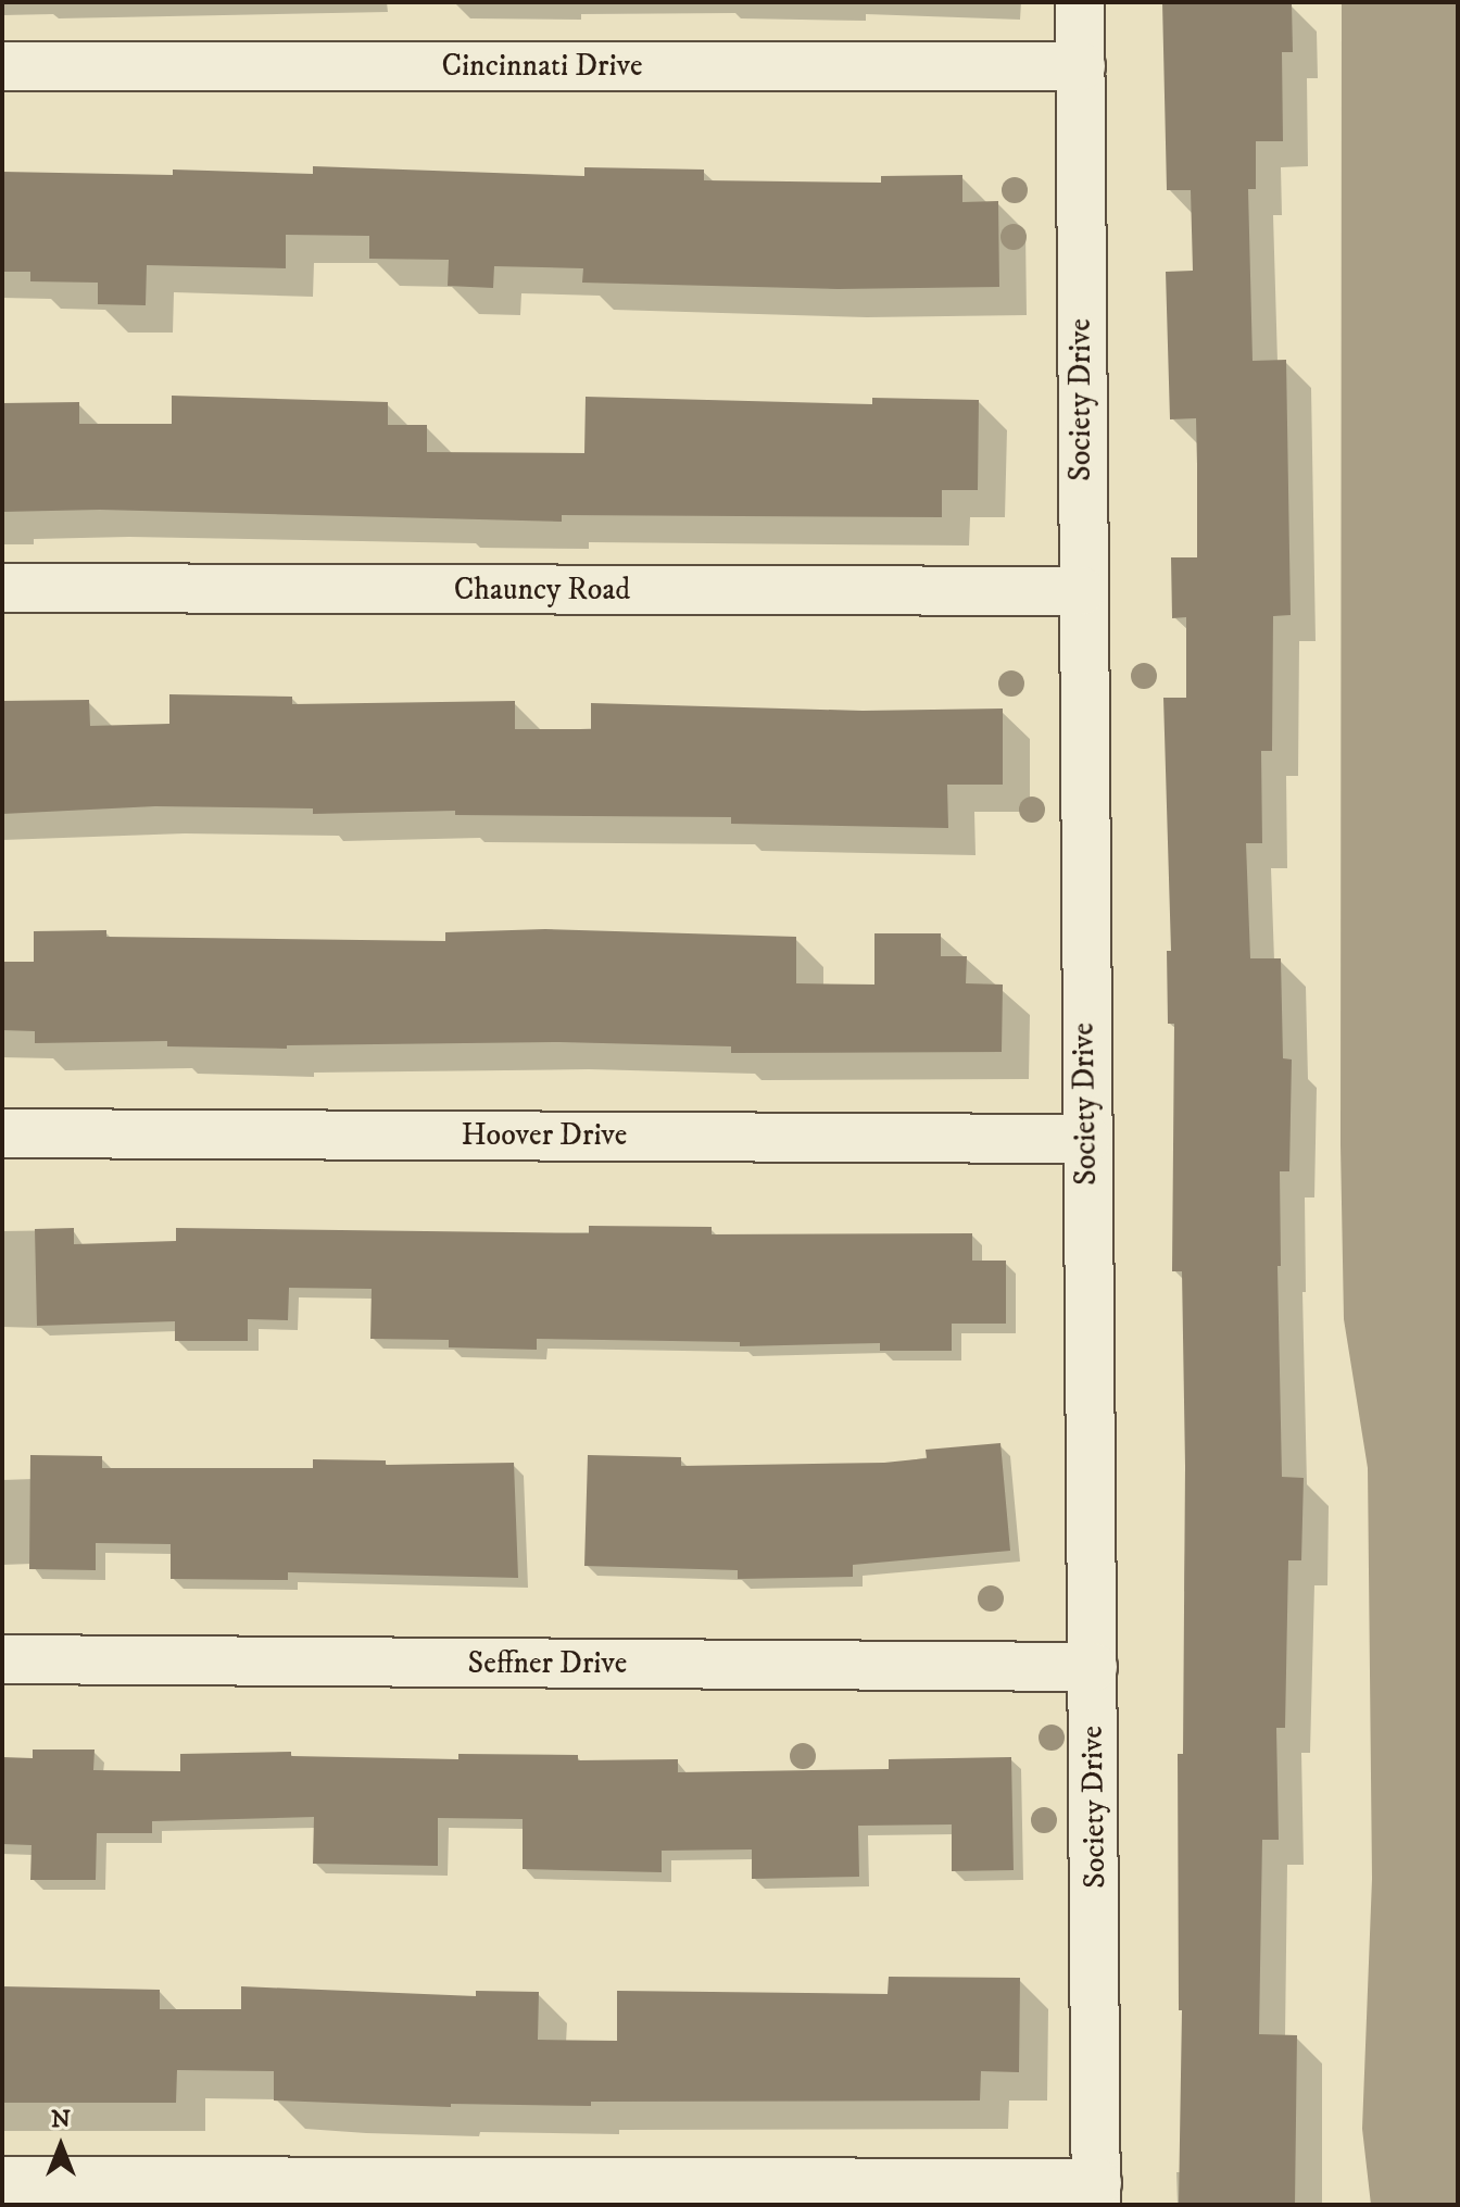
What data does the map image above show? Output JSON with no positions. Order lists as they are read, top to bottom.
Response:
{
  "streets": {
    "street": [
      "Cincinnati Drive",
      "Society Drive",
      "Chauncy Road",
      "Hoover Drive",
      "Seffner Drive"
    ]
  },
  "crossings": [
    ["Cincinnati Drive", "Society Drive"],
    ["Society Drive", "Chauncy Road"],
    ["Society Drive", "Hoover Drive"],
    ["Society Drive", "Seffner Drive"]
  ],
  "north": "top"
}
